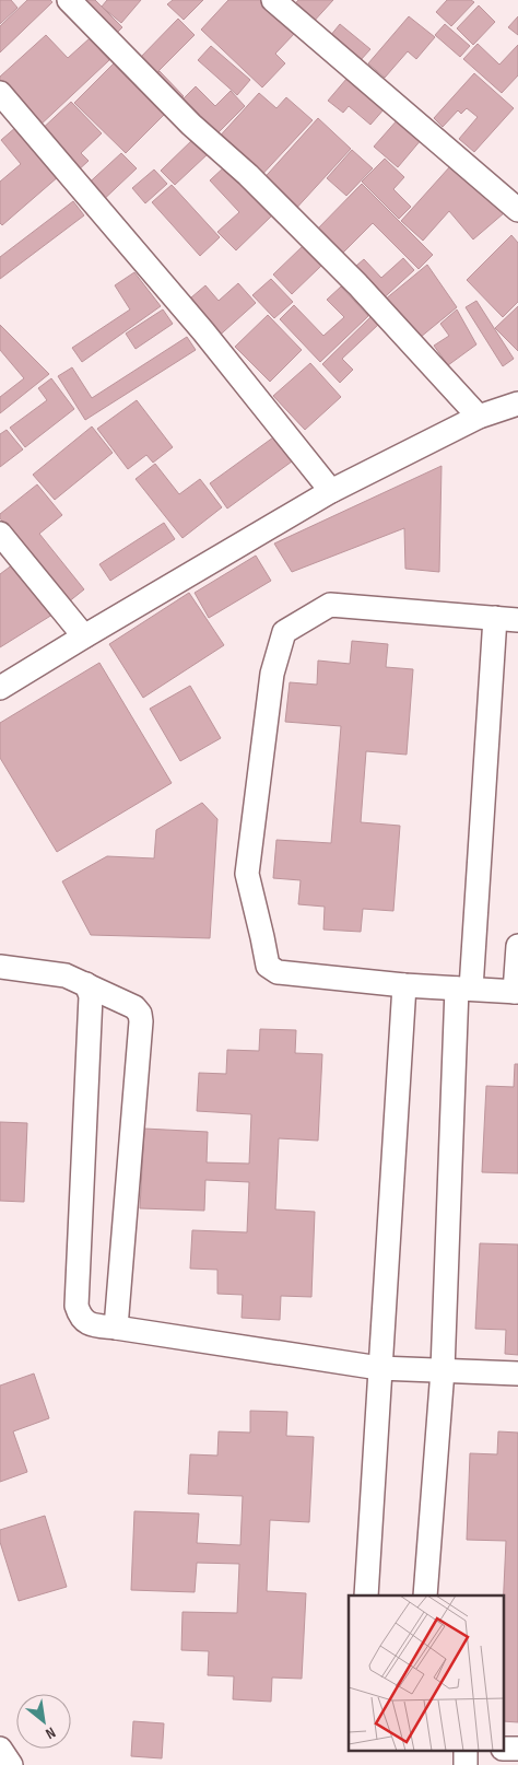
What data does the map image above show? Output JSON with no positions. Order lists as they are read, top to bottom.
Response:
{
  "north": "bottom right"
}
